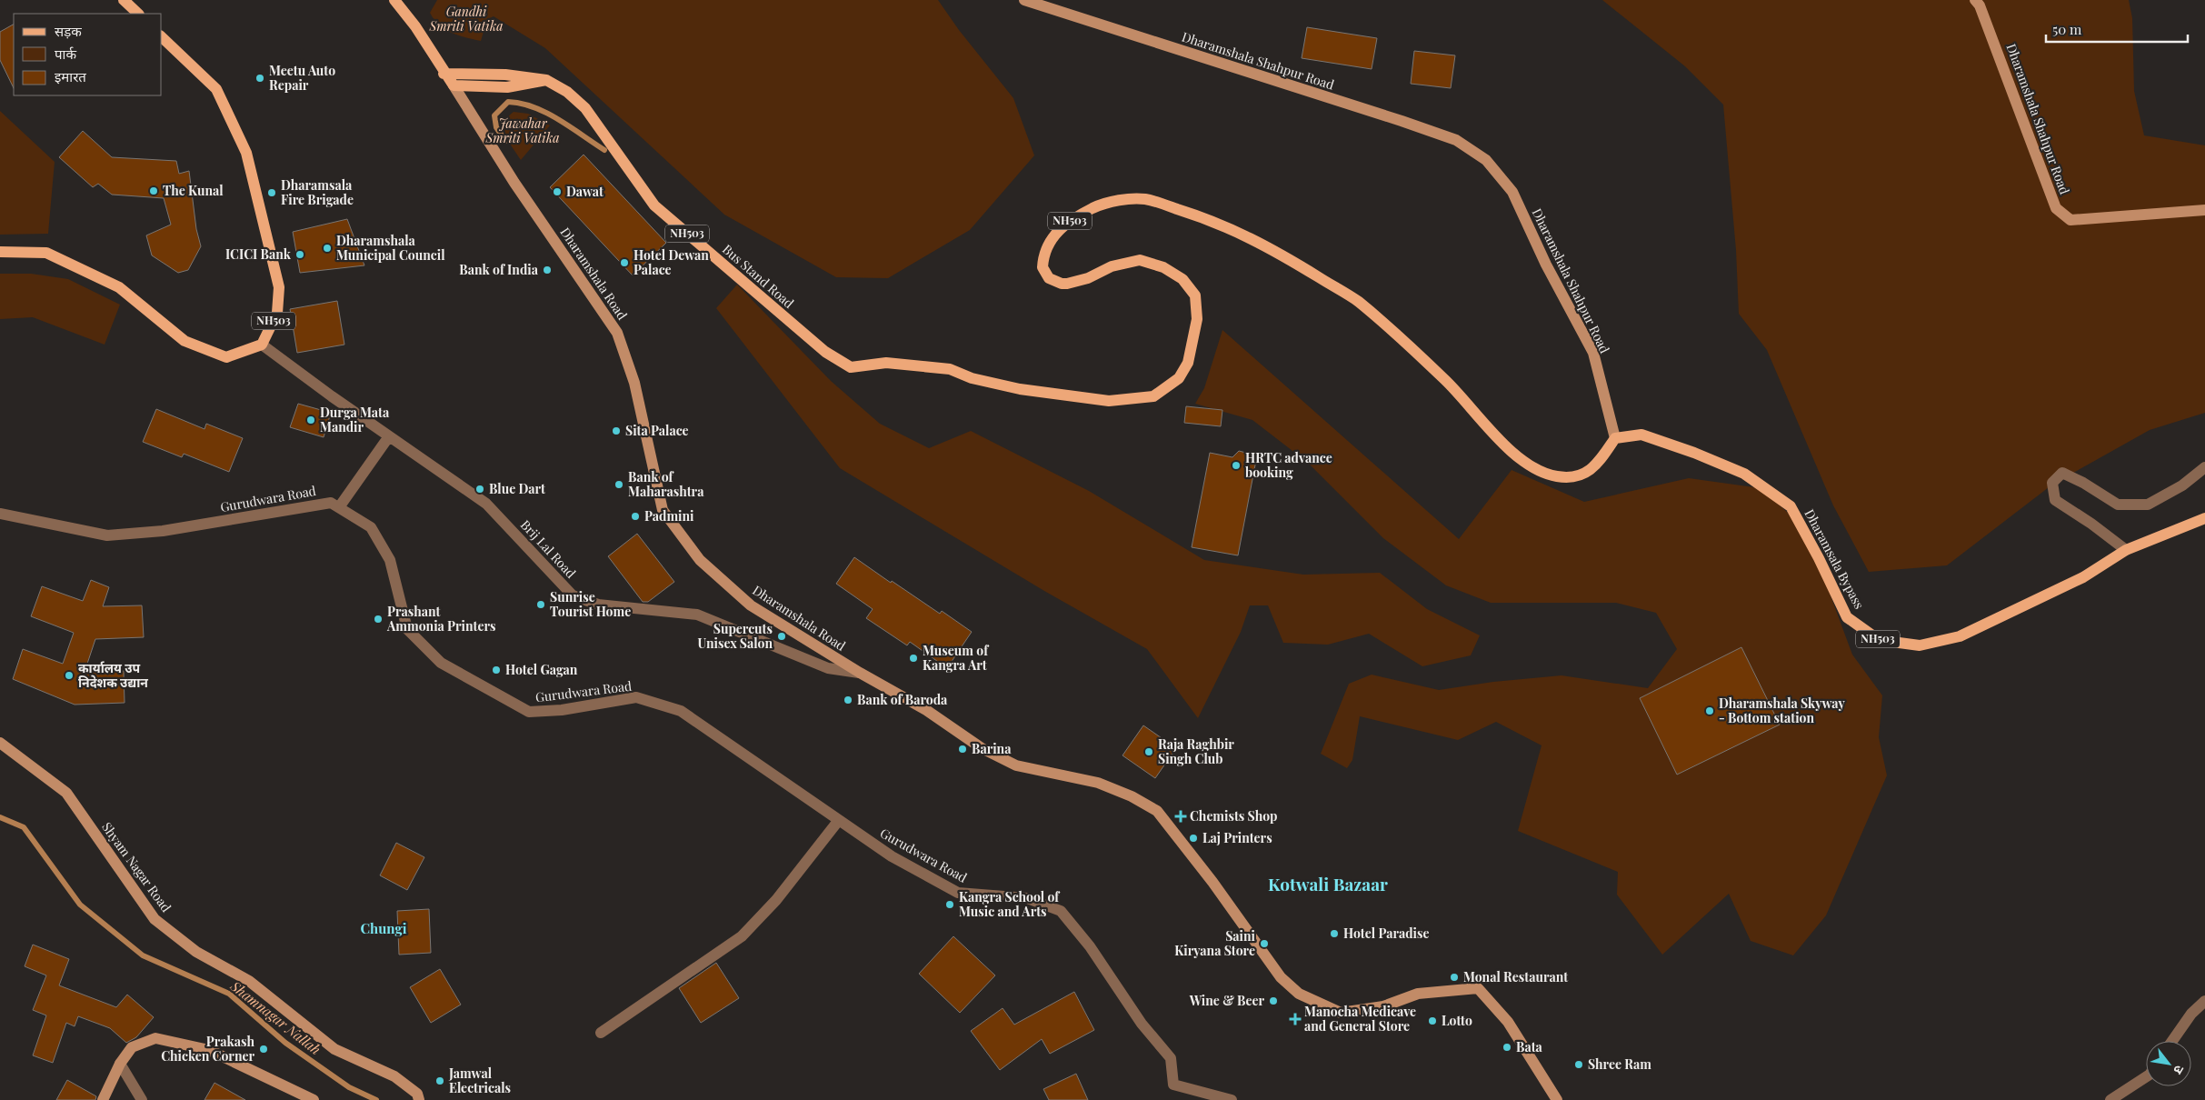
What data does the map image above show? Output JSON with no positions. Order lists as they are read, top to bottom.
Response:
{
  "streets": {
    "main road": [
      "Dharamshala Shahpur Road",
      "NH503",
      "Dharamshala Road",
      "Bus Stand Road",
      "Dharamsala Bypass",
      "Shyam Nagar Road"
    ],
    "street": ["Gurudwara Road", "Brij Lal Road"]
  },
  "crossings": [
    ["Dharamshala Shahpur Road", "Bus Stand Road"],
    ["Dharamshala Shahpur Road", "Dharamsala Bypass"],
    ["NH503", "Brij Lal Road"],
    ["Dharamshala Road", "Brij Lal Road"],
    ["Bus Stand Road", "Dharamsala Bypass"]
  ],
  "districts": ["Kotwali Bazaar", "Chungi"],
  "water": ["Shamnagar Nallah"],
  "parks": ["Gandhi Smriti Vatika", "Jawahar Smriti Vatika"],
  "places": {
    "other": [
      "Meetu Auto Repair",
      "The Kunal",
      "Dawat",
      "Dharamsala Fire Brigade",
      "Dharamshala Municipal Council",
      "ICICI Bank",
      "Hotel Dewan Palace",
      "Bank of India",
      "Durga Mata Mandir",
      "Sita Palace",
      "HRTC advance booking",
      "Bank of Maharashtra",
      "Blue Dart",
      "Padmini",
      "Sunrise Tourist Home",
      "Prashant Ammonia Printers",
      "Supercuts Unisex Salon",
      "Museum of Kangra Art",
      "Hotel Gagan",
      "कार्यालय उप निदेशक उद्यान",
      "Bank of Baroda",
      "Dharamshala Skyway - Bottom station",
      "Barina",
      "Raja Raghbir Singh Club",
      "Laj Printers",
      "Kangra School of Music and Arts",
      "Hotel Paradise",
      "Saini Kiryana Store",
      "Monal Restaurant",
      "Wine & Beer",
      "Lotto",
      "Bata",
      "Prakash Chicken Corner",
      "Shree Ram",
      "Jamwal Electricals"
    ],
    "health": ["Chemists Shop", "Manocha Medicave and General Store"]
  },
  "legend": ["सड़क", "पार्क", "इमारत"],
  "scale_bar": "50 m",
  "north": "bottom right"
}
